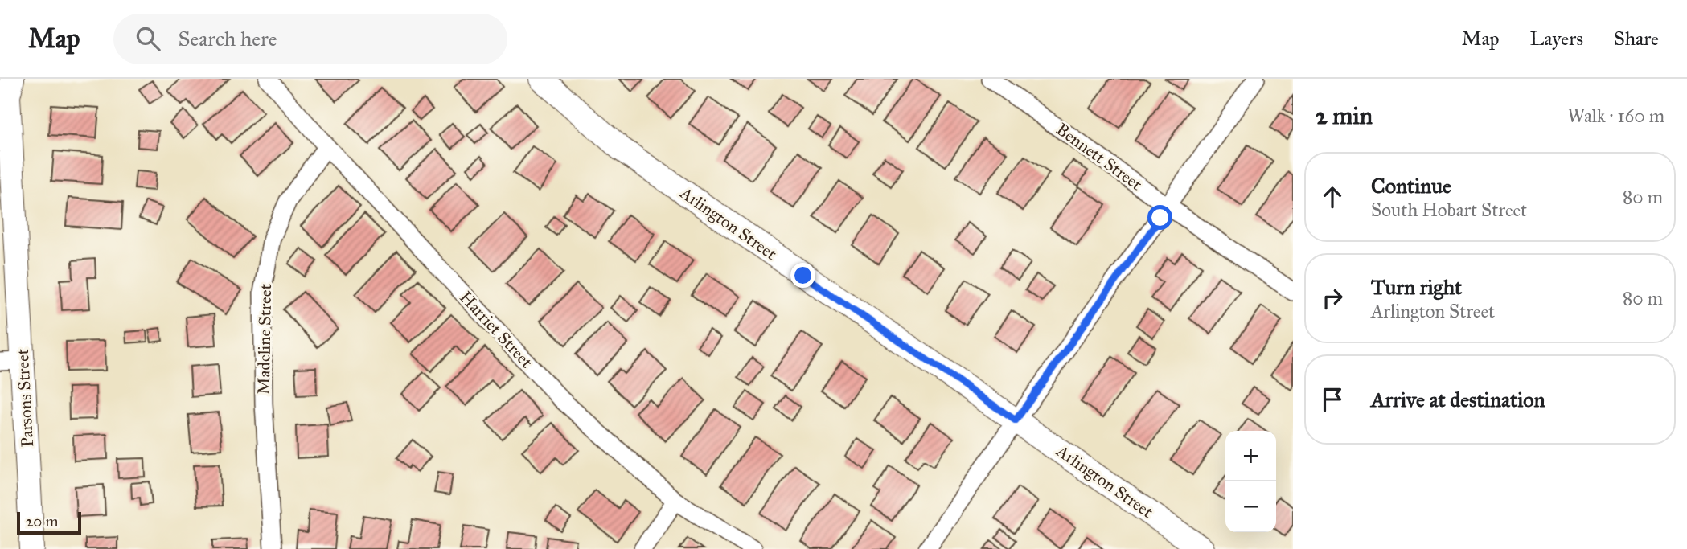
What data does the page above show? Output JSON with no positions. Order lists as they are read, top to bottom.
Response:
{
  "streets": {
    "street": [
      "Bennett Street",
      "Arlington Street",
      "Harriet Street",
      "Madeline Street",
      "Parsons Street"
    ]
  },
  "crossings": [
    ["Harriet Street", "Madeline Street"]
  ],
  "scale_bar": "20 m",
  "page": {
    "header": "Map",
    "search": "Search here",
    "nav": ["Map", "Layers", "Share"],
    "heading": ["2 min", "Walk · 160 m"],
    "list": [
      ["Continue", "South Hobart Street", "80 m"],
      ["Turn right", "Arlington Street", "80 m"],
      "Arrive at destination"
    ],
    "map_buttons": ["+", "−"],
    "scale": "20 m"
  }
}
